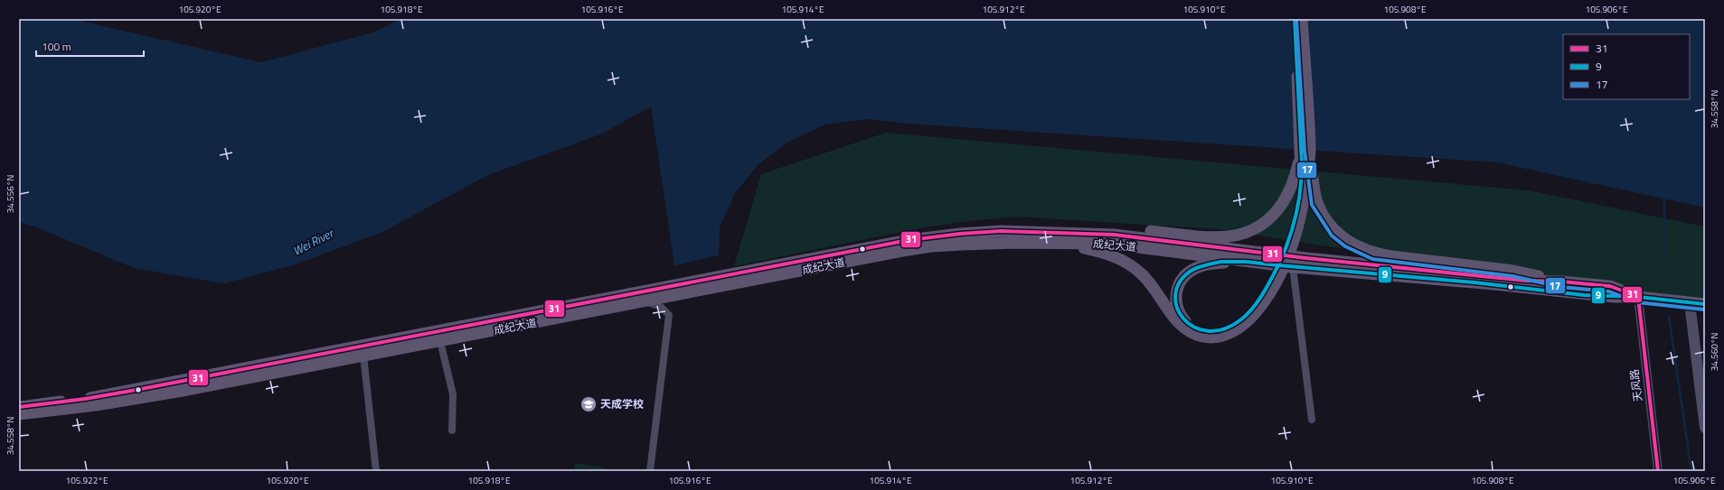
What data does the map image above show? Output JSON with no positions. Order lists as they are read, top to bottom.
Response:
{
  "streets": {
    "main road": ["成纪大道"],
    "street": ["天风路"]
  },
  "crossings": [
    ["成纪大道", "天风路"]
  ],
  "water": ["Wei River"],
  "places": {
    "school or university": ["天成学校"]
  },
  "lines": ["transit line 9", "transit line 17", "transit line 31"],
  "legend": ["31", "9", "17"],
  "scale_bar": "100 m",
  "coordinates": [
    "105.920°E",
    "105.918°E",
    "105.916°E",
    "105.914°E",
    "105.912°E",
    "105.910°E",
    "105.908°E",
    "105.906°E",
    "34.558°N",
    "34.556°N",
    "34.560°N",
    "105.922°E"
  ]
}
